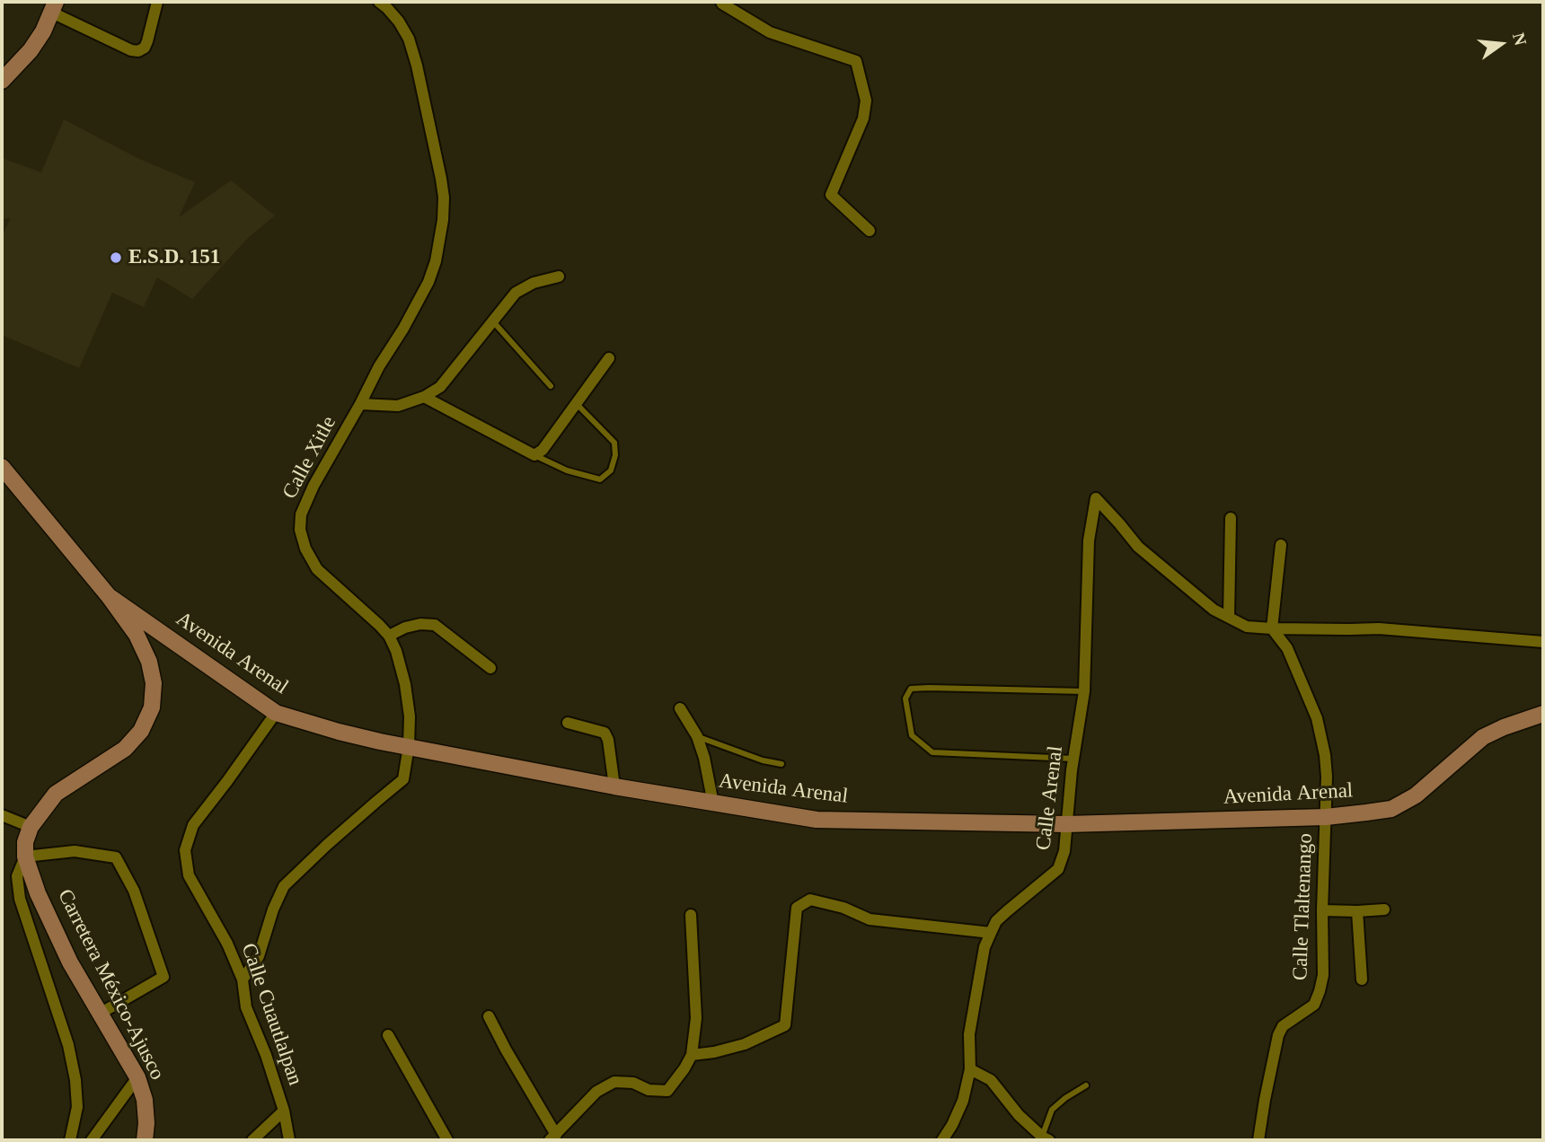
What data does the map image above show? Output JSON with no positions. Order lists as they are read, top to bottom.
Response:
{
  "streets": {
    "street": [
      "Calle Xitle",
      "Avenida Arenal",
      "Calle Arenal",
      "Calle Tlaltenango",
      "Carretera México-Ajusco",
      "Calle Cuautlalpan"
    ]
  },
  "crossings": [
    ["Calle Xitle", "Avenida Arenal"],
    ["Calle Xitle", "Calle Cuautlalpan"],
    ["Avenida Arenal", "Calle Arenal"],
    ["Avenida Arenal", "Calle Tlaltenango"],
    ["Avenida Arenal", "Carretera México-Ajusco"],
    ["Avenida Arenal", "Calle Cuautlalpan"]
  ],
  "places": ["E.S.D. 151"],
  "north": "right"
}
